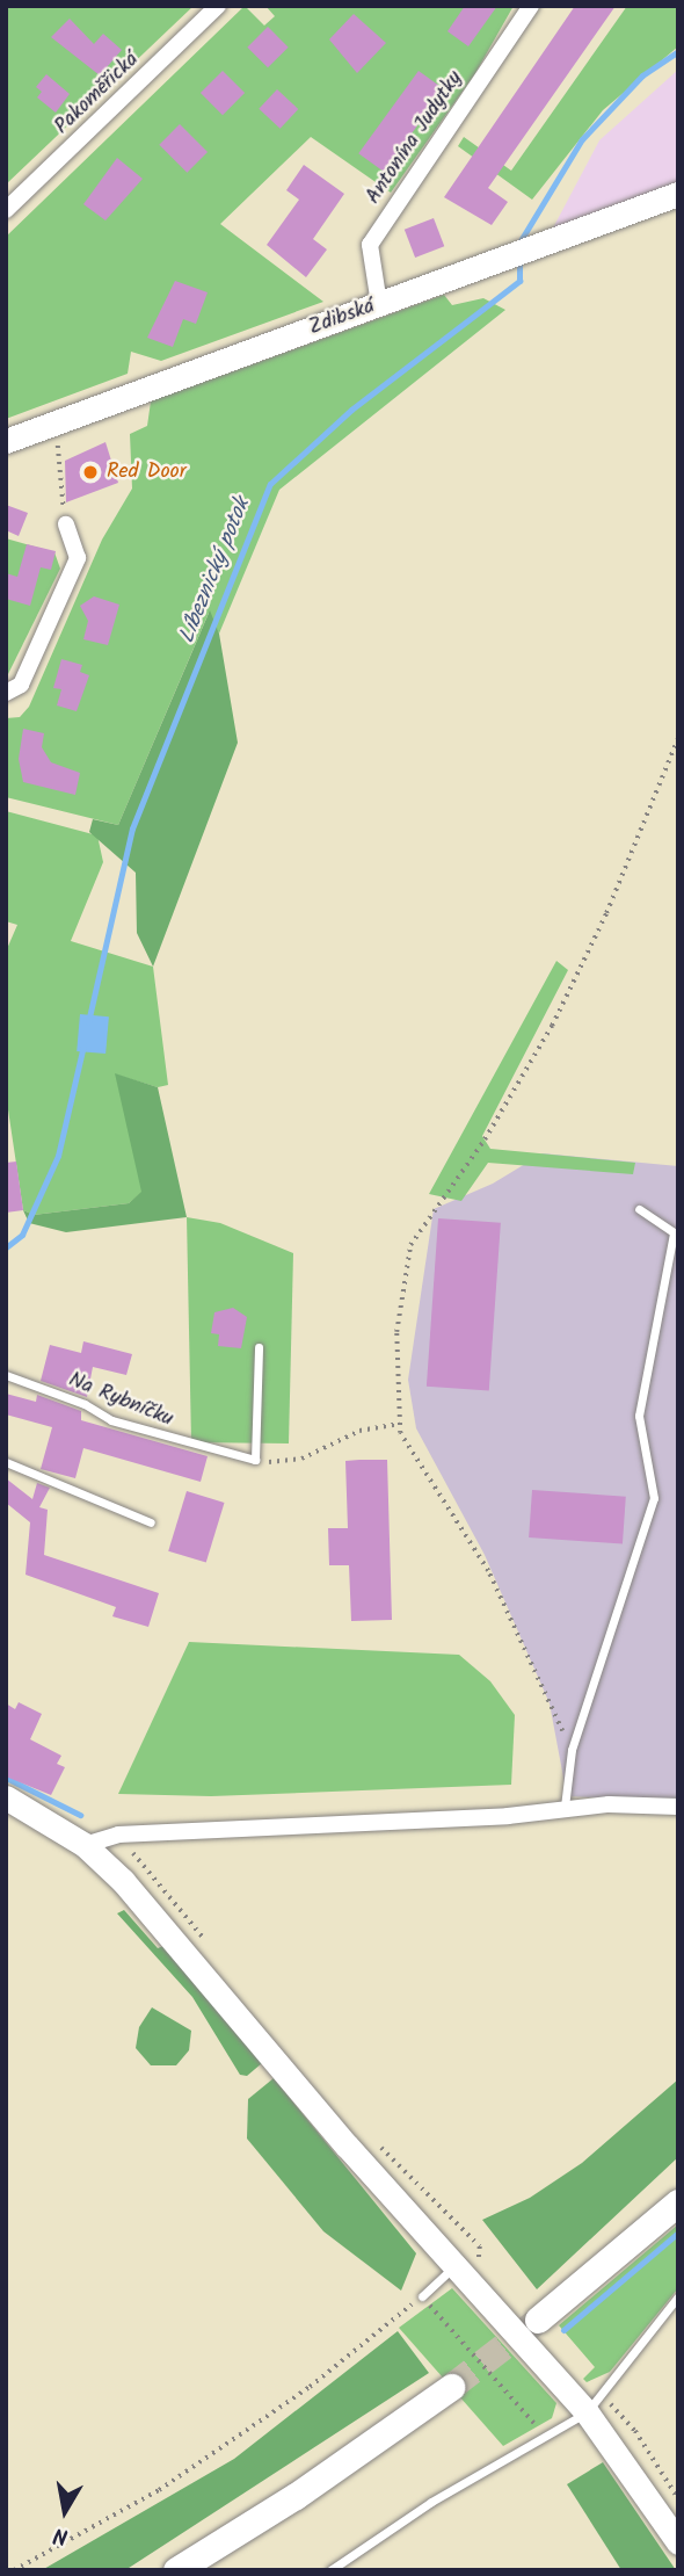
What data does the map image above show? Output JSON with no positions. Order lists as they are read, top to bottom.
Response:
{
  "streets": {
    "street": ["Pakoměřická", "Antonína Judytky", "Zdibská"],
    "lane": ["Na Rybníčku"]
  },
  "crossings": [
    ["Antonína Judytky", "Zdibská"]
  ],
  "water": ["Líbeznický potok"],
  "places": ["Red Door"],
  "north": "bottom"
}
